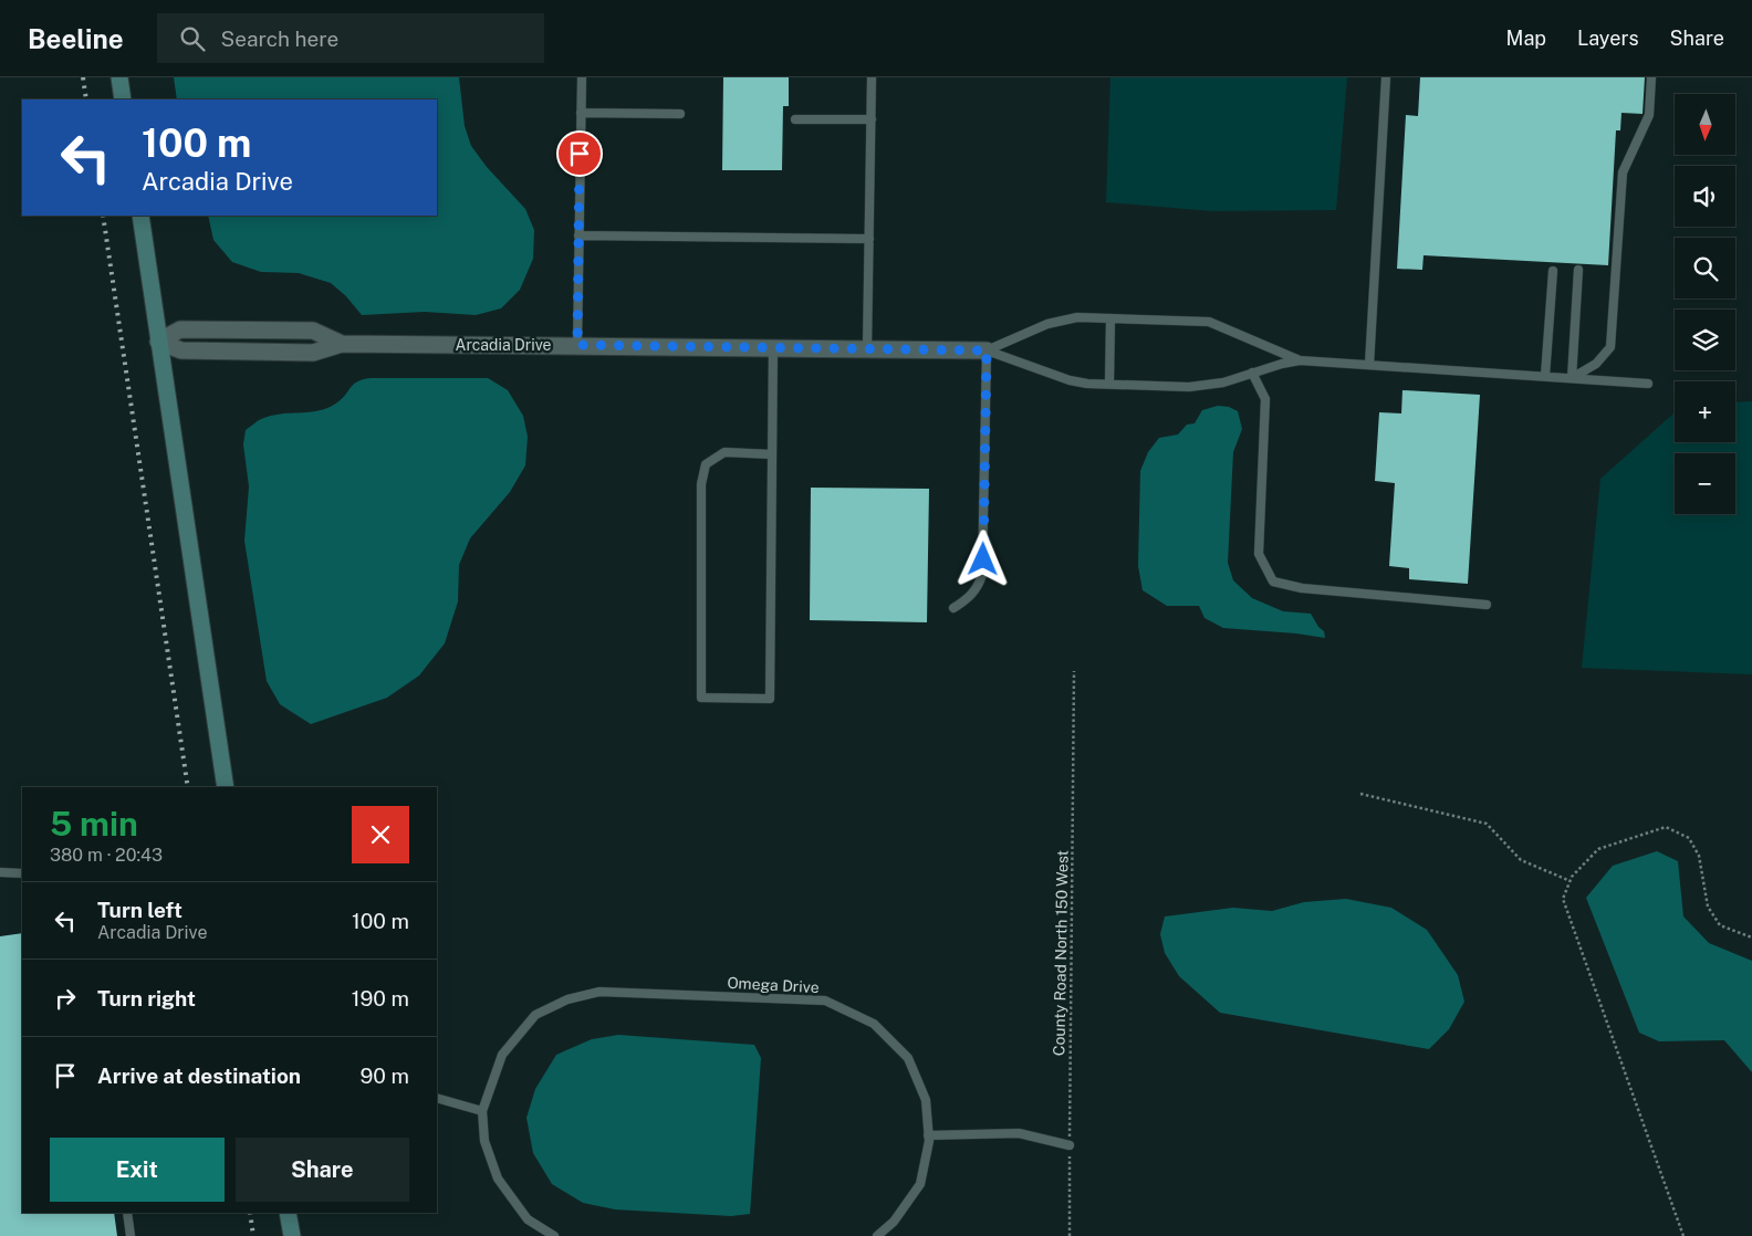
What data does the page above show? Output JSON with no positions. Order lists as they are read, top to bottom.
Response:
{
  "streets": {
    "street": ["Arcadia Drive"],
    "lane": ["Omega Drive"],
    "path": ["County Road North 150 West"]
  },
  "north": "bottom",
  "page": {
    "header": "Beeline",
    "search": "Search here",
    "nav": ["Map", "Layers", "Share"],
    "map_buttons": ["+", "−"],
    "turn": ["100 m", "Arcadia Drive"],
    "heading": ["5 min", "380 m · 20:43"],
    "list": [
      {
        "name": "Turn left",
        "note": "Arcadia Drive",
        "value": "100 m"
      },
      {
        "name": "Turn right",
        "value": "190 m"
      },
      {
        "name": "Arrive at destination",
        "value": "90 m"
      }
    ],
    "buttons": ["Exit", "Share"]
  }
}
